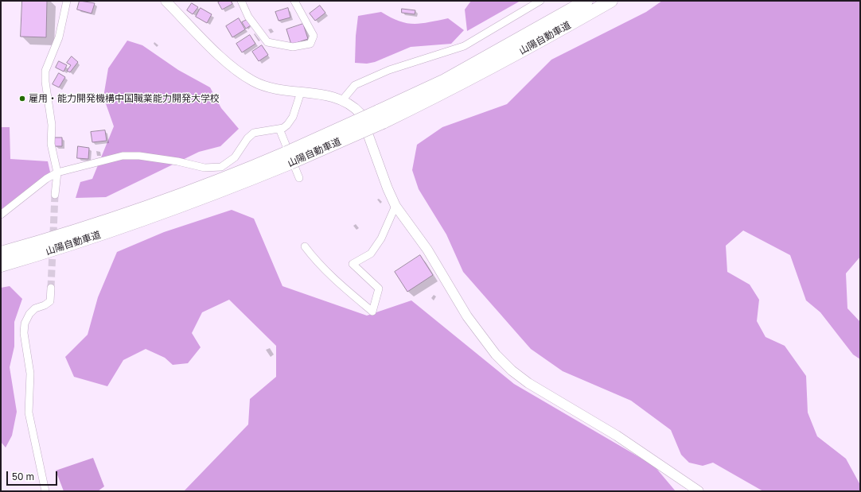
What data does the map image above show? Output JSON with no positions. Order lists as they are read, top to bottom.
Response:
{
  "streets": {
    "highway": ["山陽自動車道"]
  },
  "places": ["雇用・能力開発機構中国職業能力開発大学校"],
  "scale_bar": "50 m"
}
